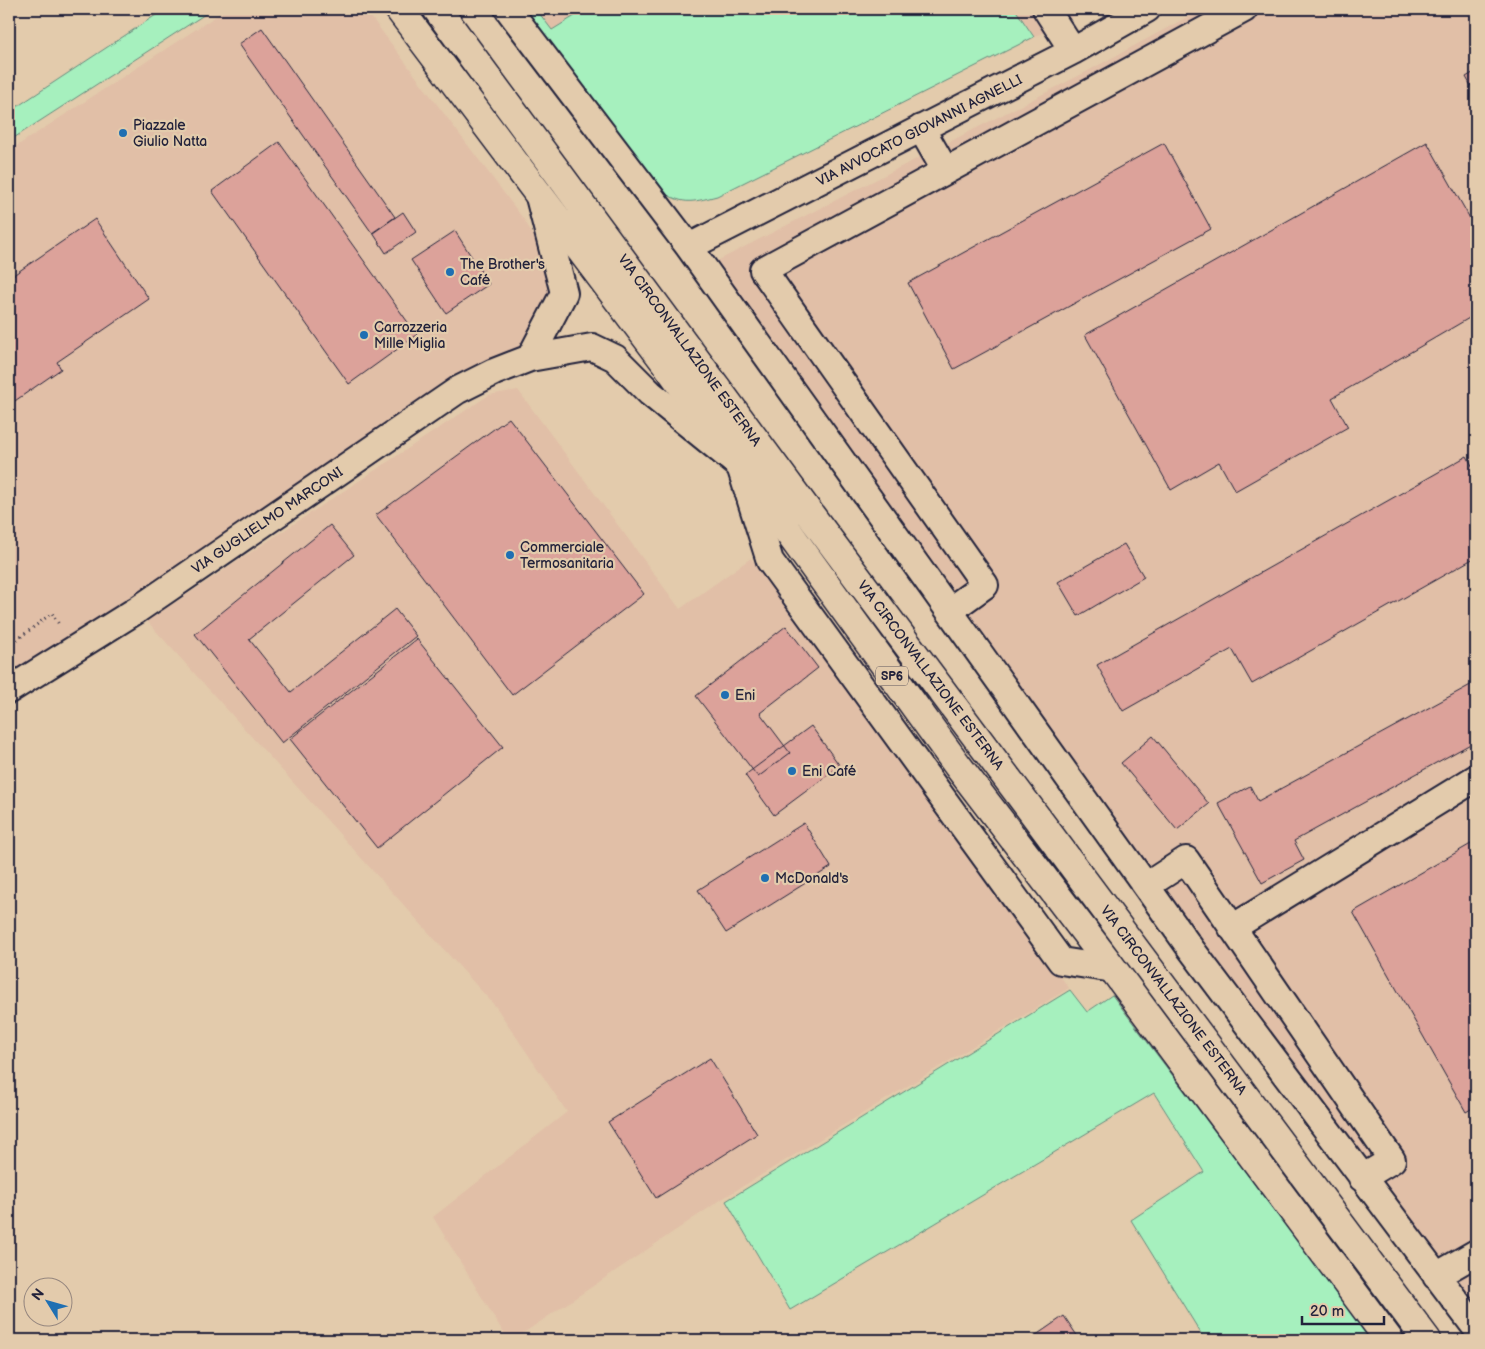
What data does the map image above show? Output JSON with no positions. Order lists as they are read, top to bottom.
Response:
{
  "streets": {
    "main road": ["VIA CIRCONVALLAZIONE ESTERNA", "SP6"],
    "street": ["VIA AVVOCATO GIOVANNI AGNELLI", "VIA GUGLIELMO MARCONI"]
  },
  "crossings": [
    ["VIA CIRCONVALLAZIONE ESTERNA", "VIA GUGLIELMO MARCONI"]
  ],
  "places": [
    "Piazzale Giulio Natta",
    "The Brother's Café",
    "Carrozzeria Mille Miglia",
    "Commerciale Termosanitaria",
    "Eni",
    "Eni Café",
    "McDonald's"
  ],
  "scale_bar": "20 m",
  "north": "top left"
}
